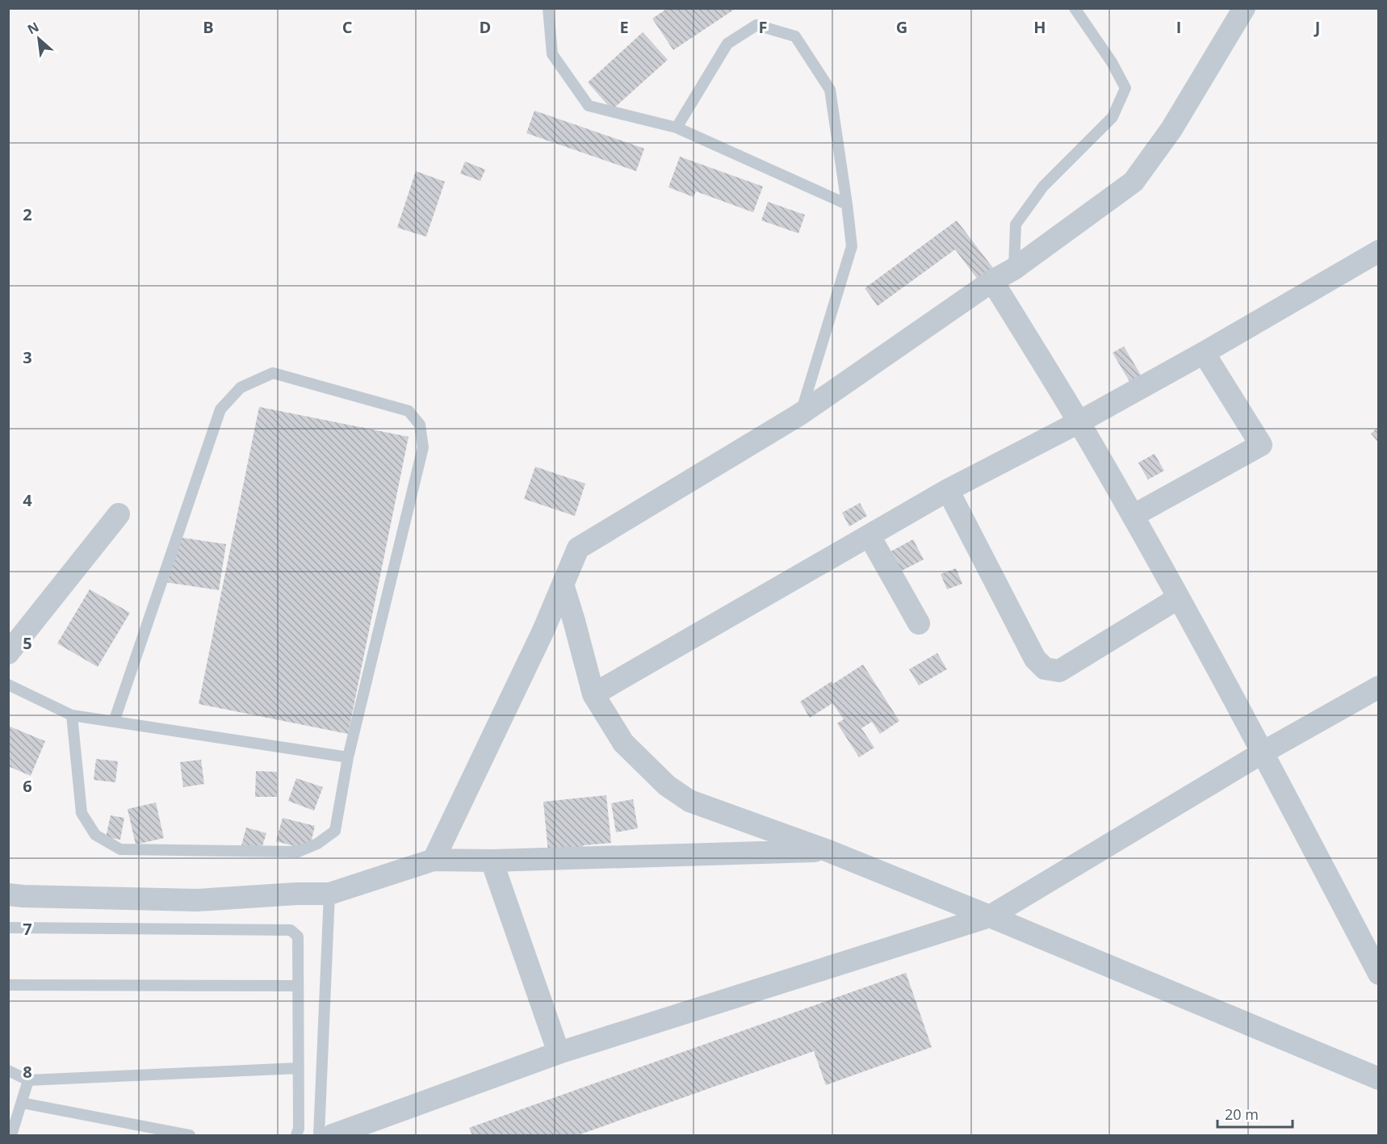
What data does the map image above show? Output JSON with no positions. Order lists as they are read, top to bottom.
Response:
{
  "scale_bar": "20 m",
  "north": "top left",
  "grid": {
    "columns": [
      "B",
      "C",
      "D",
      "E",
      "F",
      "G",
      "H",
      "I",
      "J"
    ],
    "rows": [
      "2",
      "3",
      "4",
      "5",
      "6",
      "7",
      "8"
    ]
  }
}
